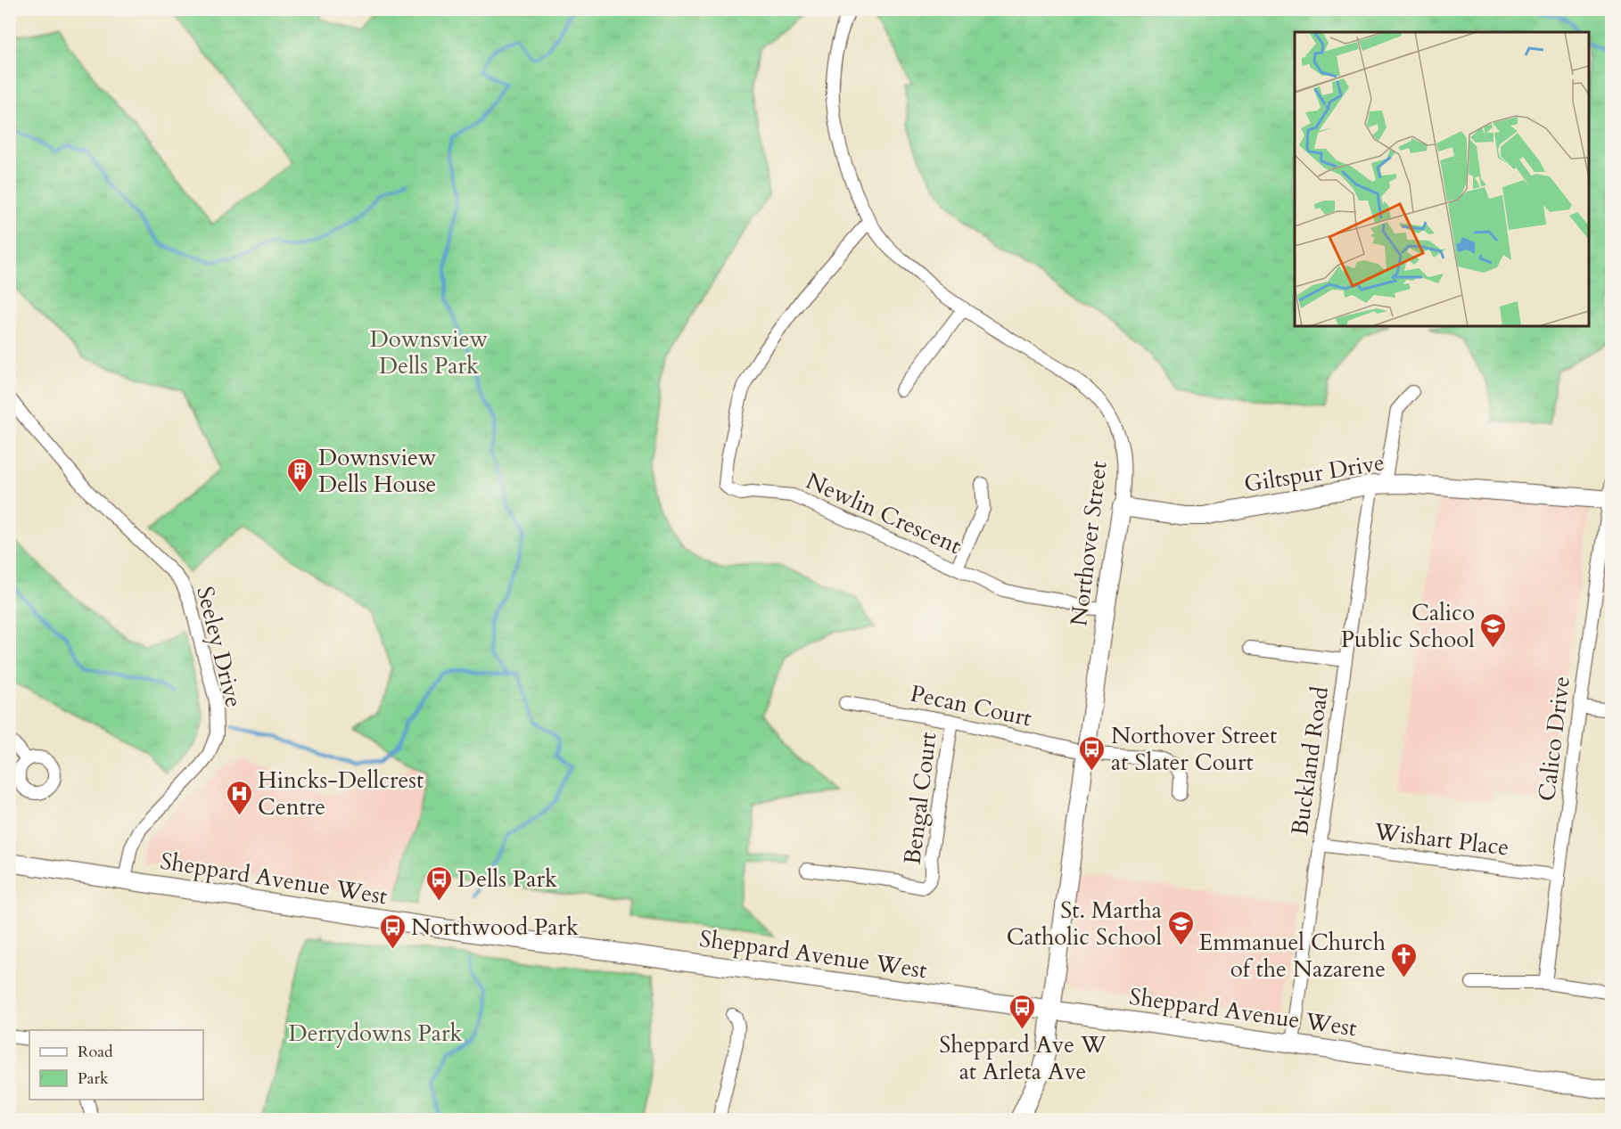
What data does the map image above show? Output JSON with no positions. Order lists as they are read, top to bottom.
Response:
{
  "streets": {
    "main road": ["Giltspur Drive", "Northover Street", "Sheppard Avenue West"],
    "street": [
      "Newlin Crescent",
      "Seeley Drive",
      "Pecan Court",
      "Calico Drive",
      "Buckland Road",
      "Bengal Court",
      "Wishart Place"
    ]
  },
  "crossings": [
    ["Giltspur Drive", "Northover Street"],
    ["Giltspur Drive", "Calico Drive"],
    ["Giltspur Drive", "Buckland Road"],
    ["Newlin Crescent", "Northover Street"],
    ["Northover Street", "Pecan Court"],
    ["Northover Street", "Sheppard Avenue West"],
    ["Seeley Drive", "Sheppard Avenue West"],
    ["Pecan Court", "Bengal Court"],
    ["Calico Drive", "Wishart Place"],
    ["Buckland Road", "Wishart Place"],
    ["Buckland Road", "Sheppard Avenue West"]
  ],
  "parks": ["Downsview Dells Park", "Derrydowns Park"],
  "places": {
    "building": ["Downsview Dells House"],
    "school or university": ["Calico Public School", "St. Martha Catholic School"],
    "bus stop": [
      "Northover Street at Slater Court",
      "Dells Park",
      "Northwood Park",
      "Sheppard Ave W at Arleta Ave"
    ],
    "hospital": ["Hincks-Dellcrest Centre"],
    "church": ["Emmanuel Church of the Nazarene"]
  },
  "legend": ["Road", "Park"]
}
